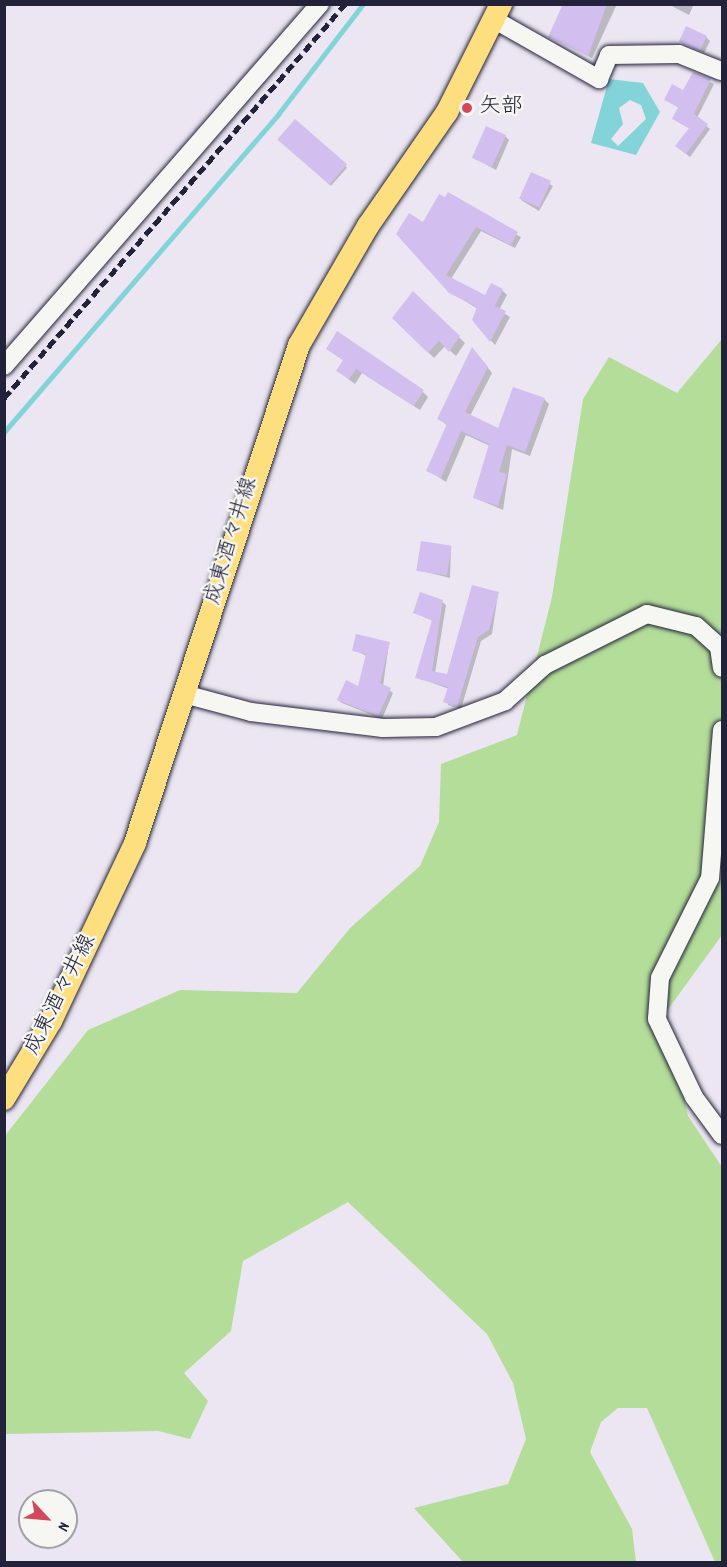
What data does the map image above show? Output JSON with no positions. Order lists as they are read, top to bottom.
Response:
{
  "streets": {
    "main road": ["成東酒々井線"]
  },
  "places": ["矢部"],
  "north": "bottom right"
}
